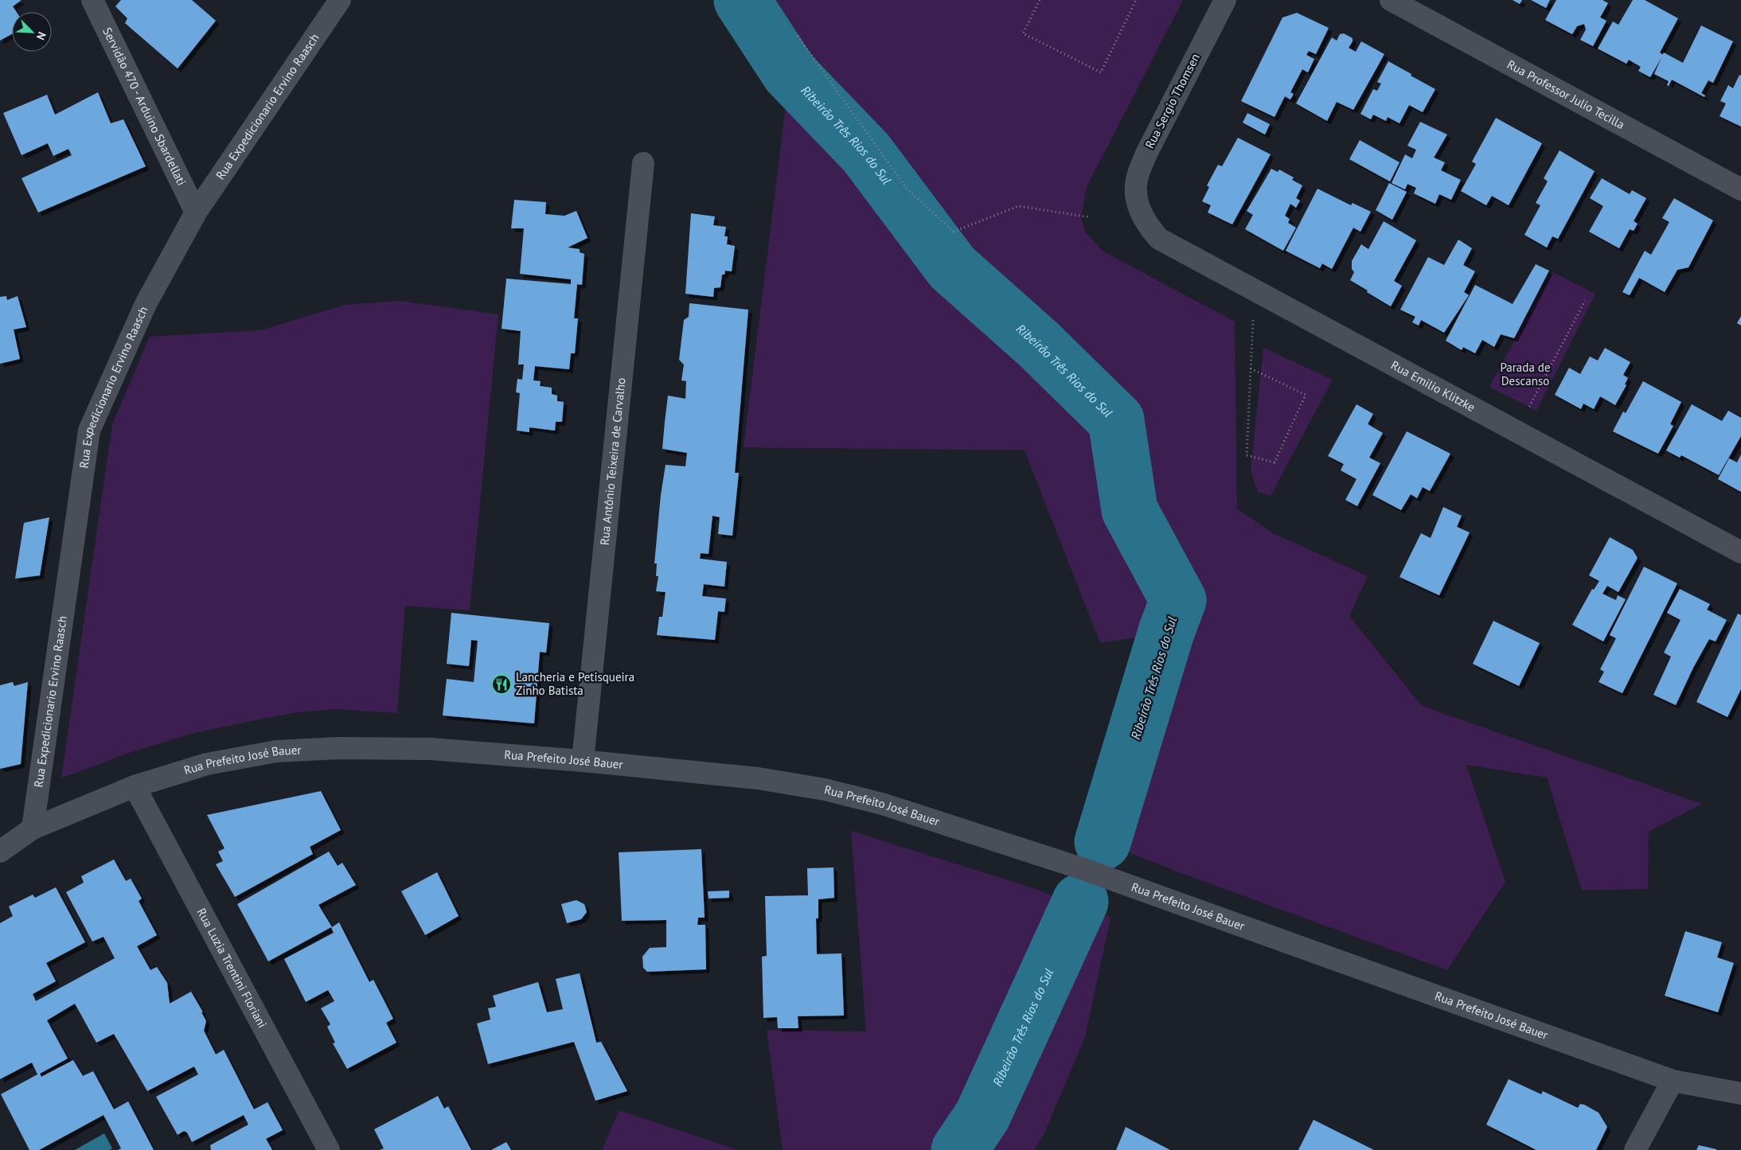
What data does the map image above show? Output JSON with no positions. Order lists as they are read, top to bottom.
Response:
{
  "streets": {
    "street": [
      "Rua Professor Julio Tecilla",
      "Rua Sergio Thomsen",
      "Servidão 470 - Arduino Sbardellati",
      "Rua Expedicionario Ervino Raasch",
      "Rua Emilio Klitzke",
      "Rua Antônio Teixeira de Carvalho",
      "Rua Prefeito José Bauer",
      "Rua Luzia Trentini Floriani"
    ]
  },
  "crossings": [
    ["Rua Sergio Thomsen", "Rua Emilio Klitzke"],
    ["Servidão 470 - Arduino Sbardellati", "Rua Expedicionario Ervino Raasch"],
    ["Rua Expedicionario Ervino Raasch", "Rua Prefeito José Bauer"],
    ["Rua Antônio Teixeira de Carvalho", "Rua Prefeito José Bauer"],
    ["Rua Prefeito José Bauer", "Rua Luzia Trentini Floriani"]
  ],
  "water": ["Ribeirão Três Rios do Sul"],
  "parks": ["Parada de Descanso"],
  "places": {
    "restaurant": ["Lancheria e Petisqueira Zinho Batista"]
  },
  "north": "bottom right"
}
